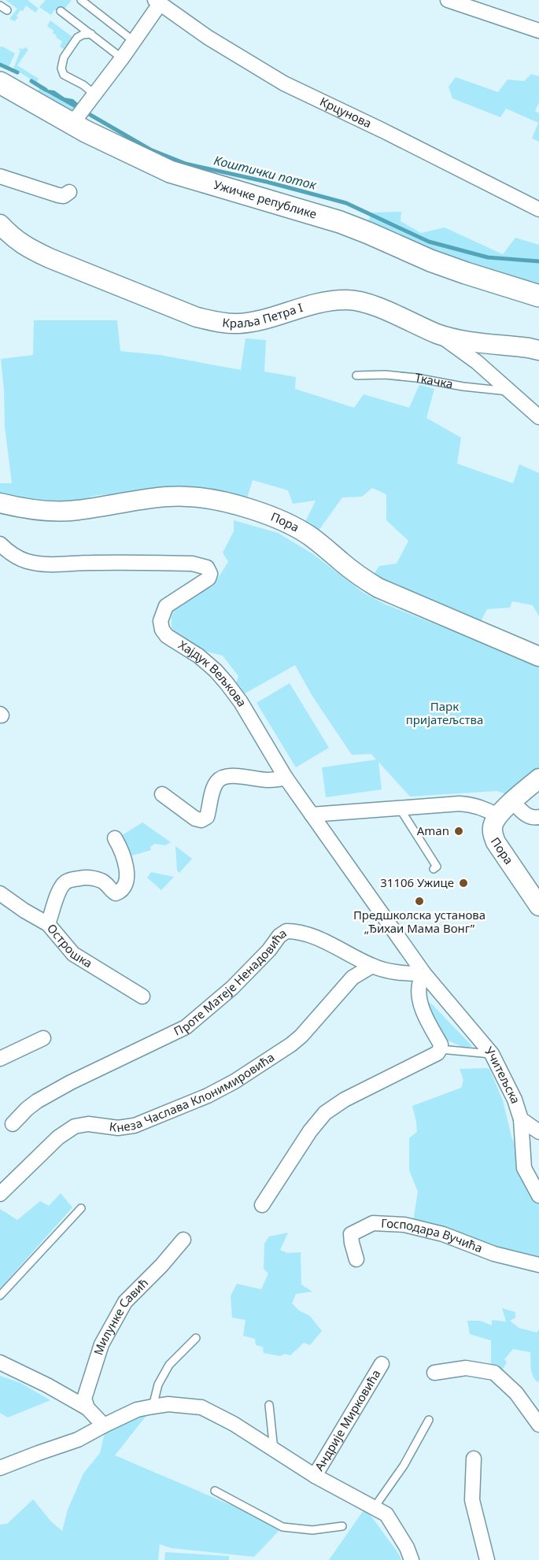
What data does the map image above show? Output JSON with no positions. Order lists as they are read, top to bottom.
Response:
{
  "streets": {
    "main road": ["Ужичке републике"],
    "street": [
      "Крцунова",
      "Краља Петра I",
      "Пора",
      "Хајдук Вељкова",
      "Острошка",
      "Проте Матеје Ненадовића",
      "Учитељска",
      "Кнеза Часлава Клонимировића",
      "Господара Вучића",
      "Милунке Савић",
      "Андрије Мирковића"
    ],
    "lane": ["Ткачка"]
  },
  "crossings": [
    ["Крцунова", "Ужичке републике"],
    ["Хајдук Вељкова", "Проте Матеје Ненадовића"],
    ["Хајдук Вељкова", "Учитељска"],
    ["Проте Матеје Ненадовића", "Учитељска"],
    ["Проте Матеје Ненадовића", "Кнеза Часлава Клонимировића"]
  ],
  "water": ["Коштички поток"],
  "parks": ["Парк пријатељства"],
  "places": ["Aman", "31106 Ужице", "Предшколска установа „Ђихаи Мама Вонг”"]
}
